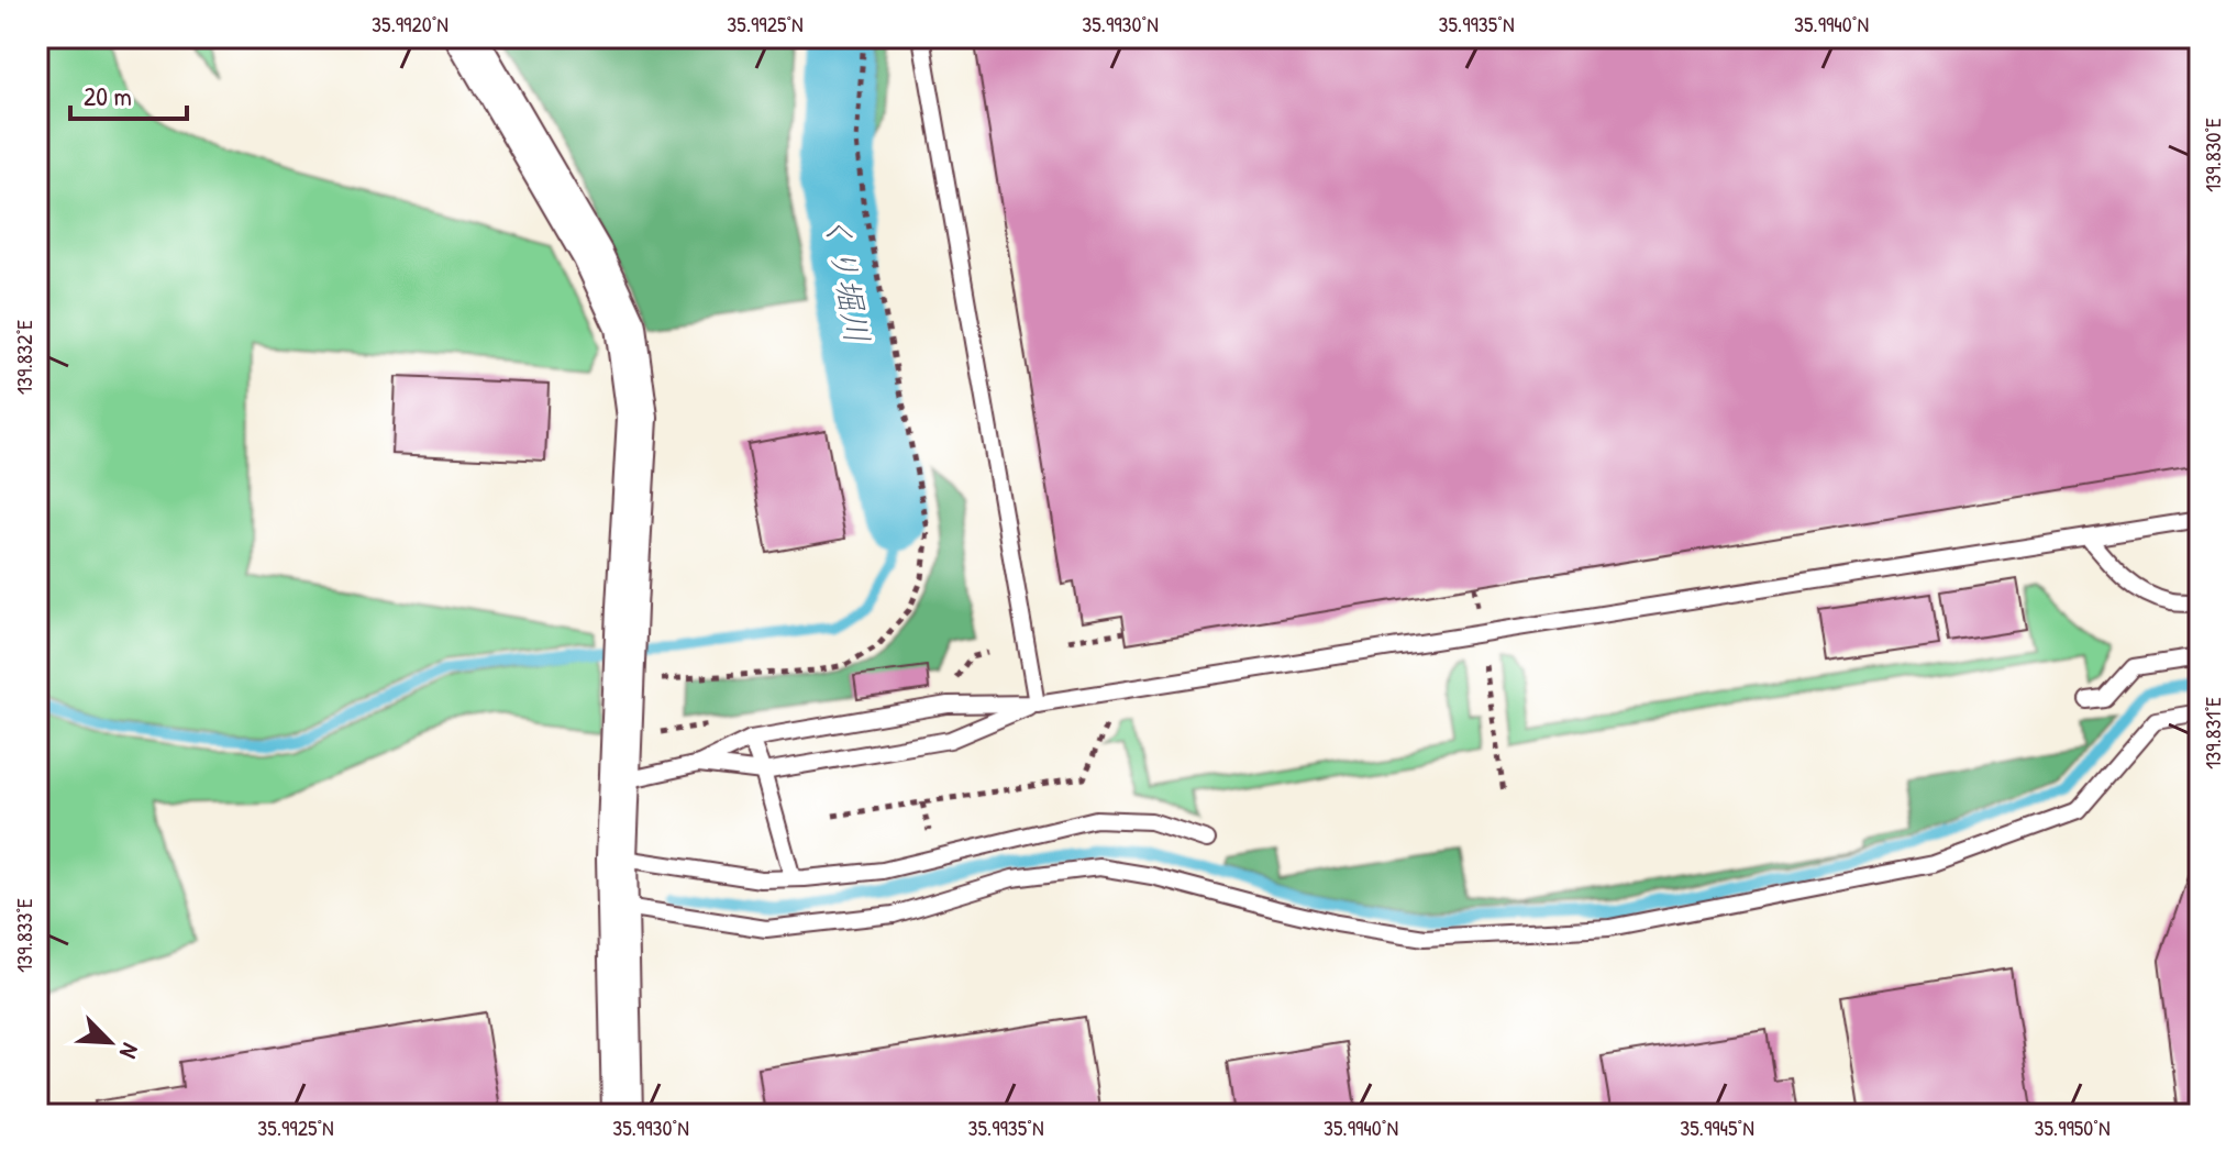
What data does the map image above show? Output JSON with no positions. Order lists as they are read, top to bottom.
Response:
{
  "water": ["くり堀川"],
  "scale_bar": "20 m",
  "north": "bottom right",
  "coordinates": [
    "35.9920°N",
    "35.9925°N",
    "35.9930°N",
    "35.9935°N",
    "35.9940°N",
    "139.830°E",
    "139.832°E",
    "139.831°E",
    "139.833°E",
    "35.9945°N",
    "35.9950°N"
  ]
}
